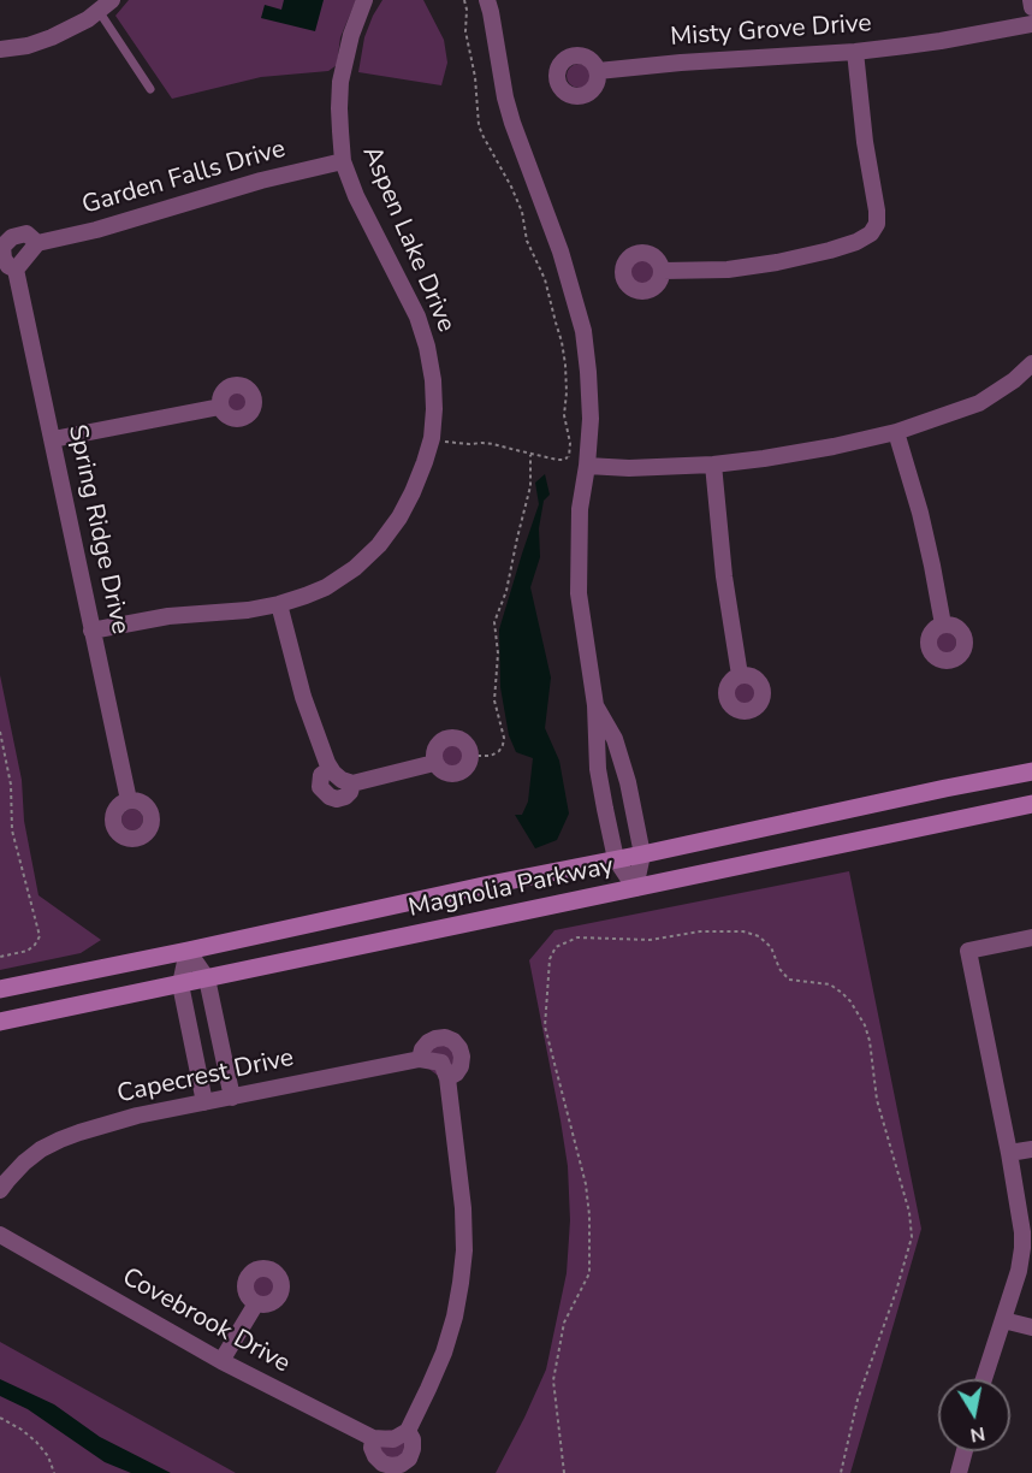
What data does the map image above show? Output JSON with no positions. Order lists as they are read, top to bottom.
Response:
{
  "streets": {
    "main road": ["Magnolia Parkway"],
    "street": [
      "Misty Grove Drive",
      "Garden Falls Drive",
      "Aspen Lake Drive",
      "Spring Ridge Drive",
      "Capecrest Drive",
      "Covebrook Drive"
    ]
  },
  "crossings": [
    ["Garden Falls Drive", "Aspen Lake Drive"],
    ["Garden Falls Drive", "Spring Ridge Drive"],
    ["Aspen Lake Drive", "Spring Ridge Drive"]
  ],
  "north": "bottom"
}
